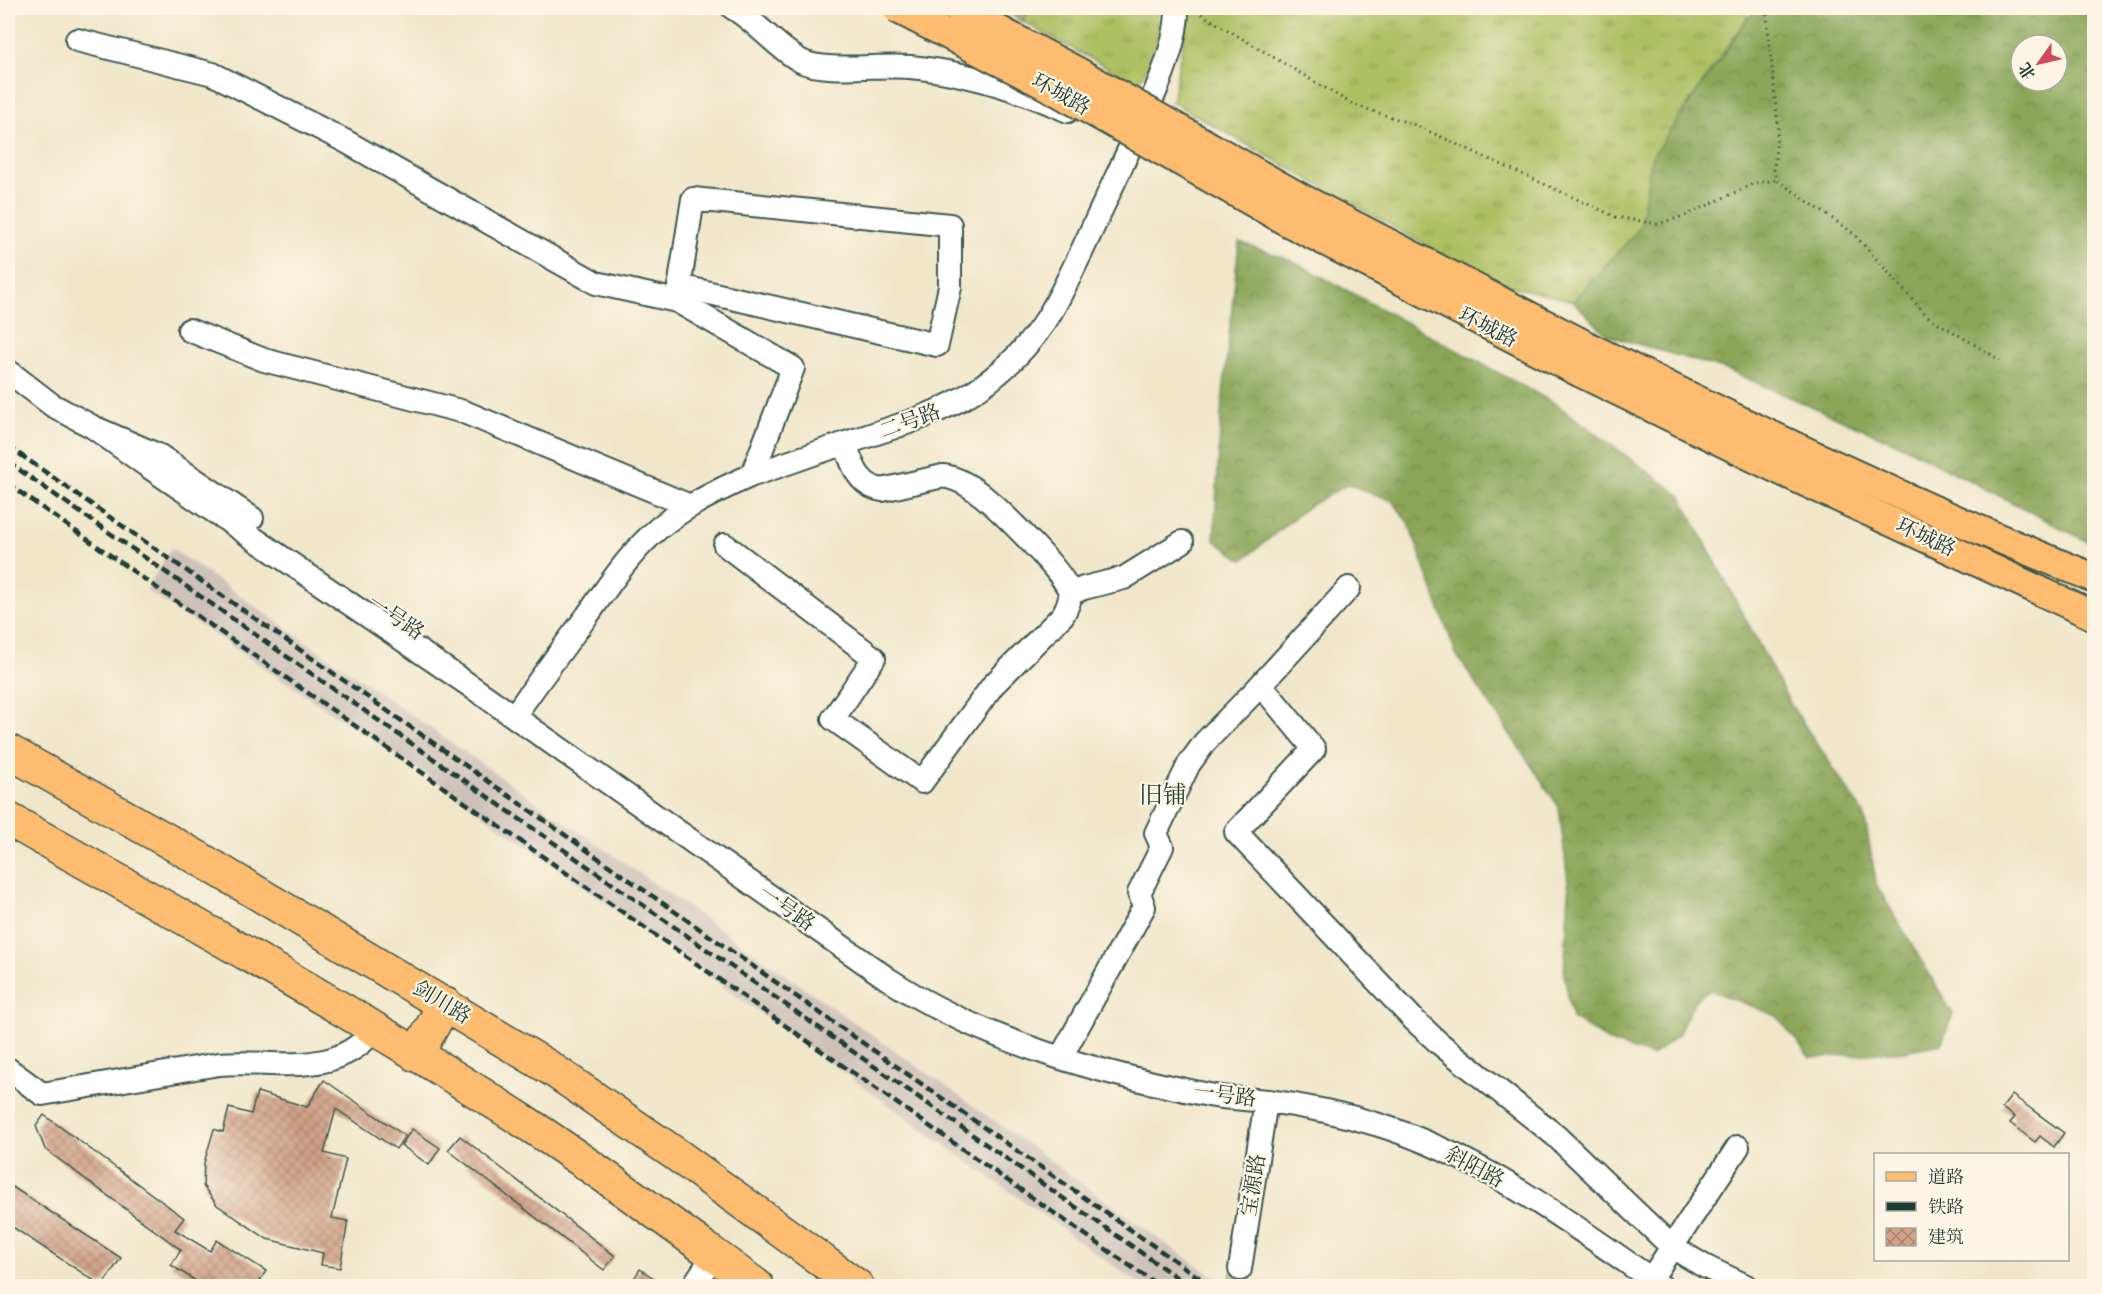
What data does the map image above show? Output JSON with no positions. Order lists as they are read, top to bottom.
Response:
{
  "streets": {
    "highway": ["剑川路"],
    "main road": ["环城路"],
    "street": [
      "二号路",
      "一号路",
      "斜阳路",
      "宝源路"
    ]
  },
  "crossings": [
    ["二号路", "一号路"],
    ["一号路", "斜阳路"],
    ["一号路", "宝源路"],
    ["斜阳路", "宝源路"]
  ],
  "districts": ["旧铺"],
  "legend": ["道路", "铁路", "建筑"],
  "north": "bottom left"
}
